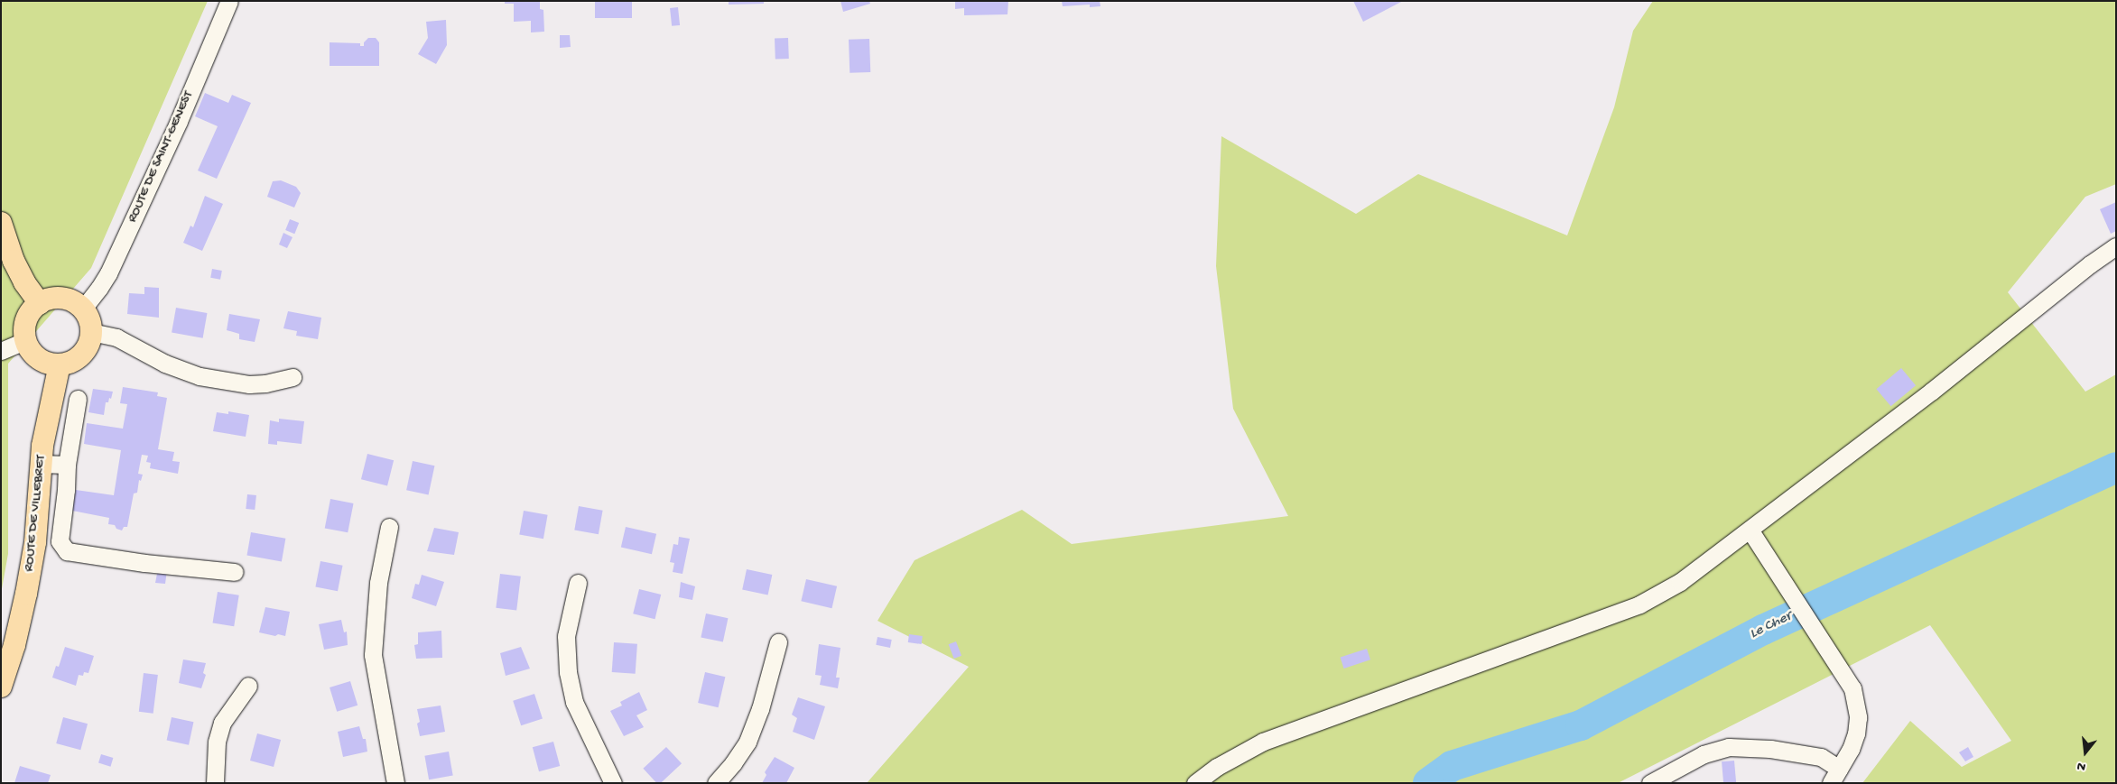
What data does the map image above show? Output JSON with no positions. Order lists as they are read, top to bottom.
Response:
{
  "streets": {
    "main road": ["ROUTE DE VILLEBRET"],
    "street": ["ROUTE DE SAINT-GENEST"]
  },
  "crossings": [
    ["ROUTE DE SAINT-GENEST", "ROUTE DE VILLEBRET"]
  ],
  "water": ["Le Cher"],
  "north": "bottom"
}
